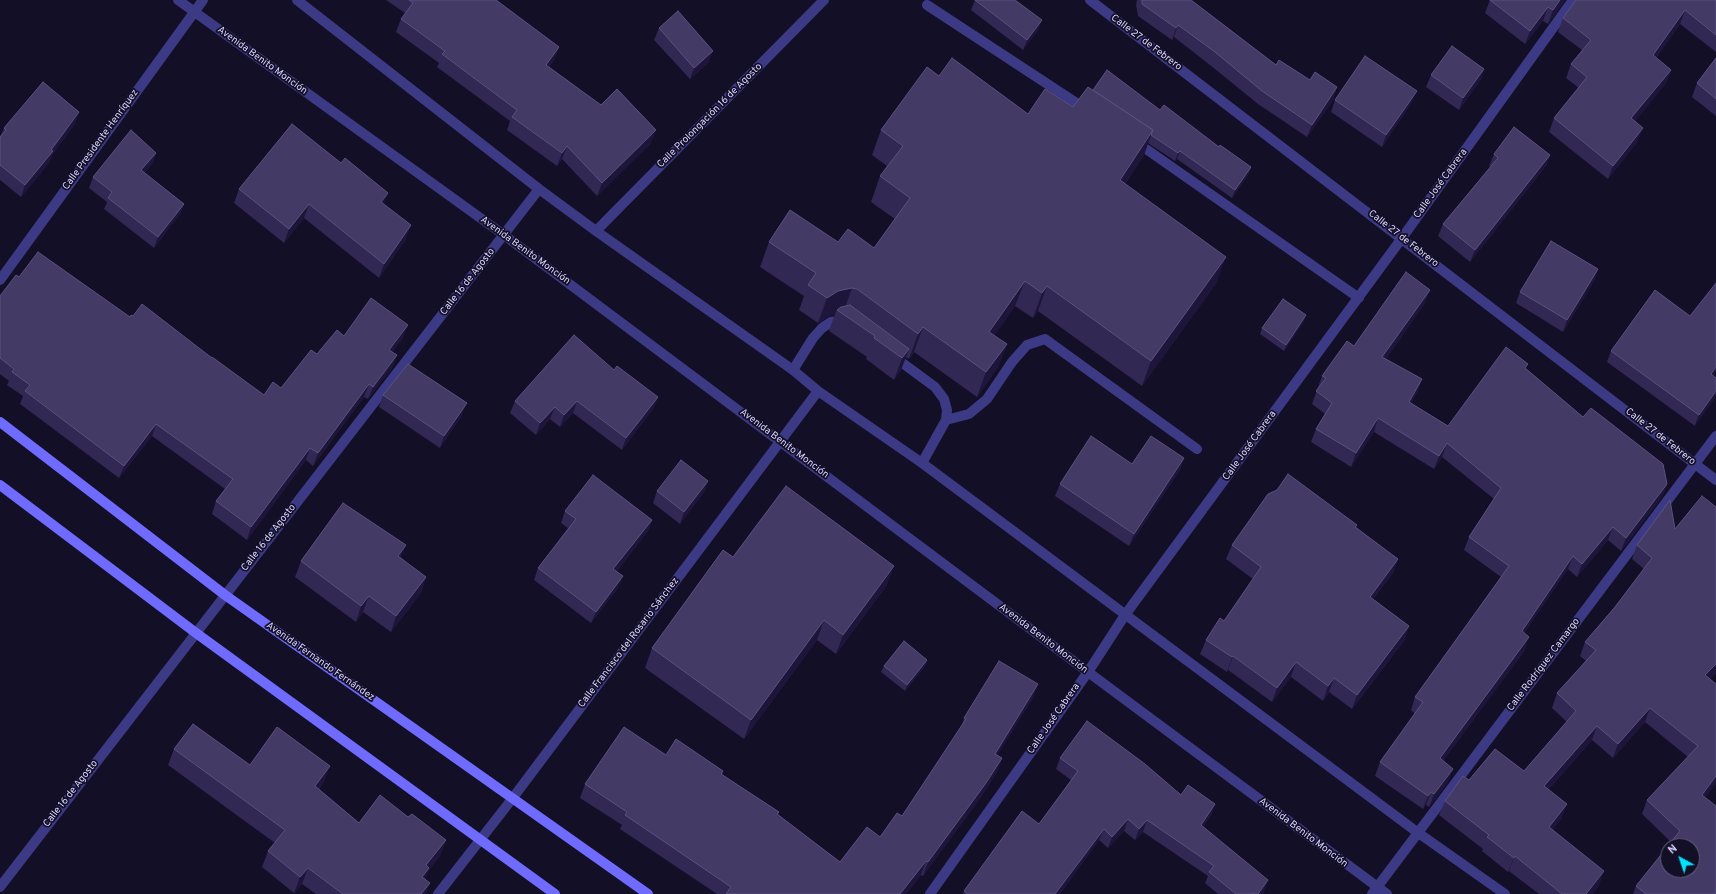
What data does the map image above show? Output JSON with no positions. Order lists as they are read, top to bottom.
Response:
{
  "streets": {
    "main road": ["Avenida Fernando Fernández"],
    "street": [
      "Calle 27 de Febrero",
      "Avenida Benito Monción",
      "Calle Prolongación 16 de Agosto",
      "Calle Presidente Henríquez",
      "Calle José Cabrera",
      "Calle 16 de Agosto",
      "Calle Francisco del Rosario Sánchez",
      "Calle Rodríguez Camargo"
    ]
  },
  "crossings": [
    ["Calle 27 de Febrero", "Calle José Cabrera"],
    ["Calle 27 de Febrero", "Calle Rodríguez Camargo"],
    ["Avenida Benito Monción", "Calle Presidente Henríquez"],
    ["Avenida Benito Monción", "Calle José Cabrera"],
    ["Avenida Benito Monción", "Calle 16 de Agosto"],
    ["Avenida Benito Monción", "Calle Francisco del Rosario Sánchez"],
    ["Avenida Benito Monción", "Calle Rodríguez Camargo"],
    ["Calle 16 de Agosto", "Avenida Fernando Fernández"],
    ["Calle Francisco del Rosario Sánchez", "Avenida Fernando Fernández"]
  ],
  "north": "top left"
}
